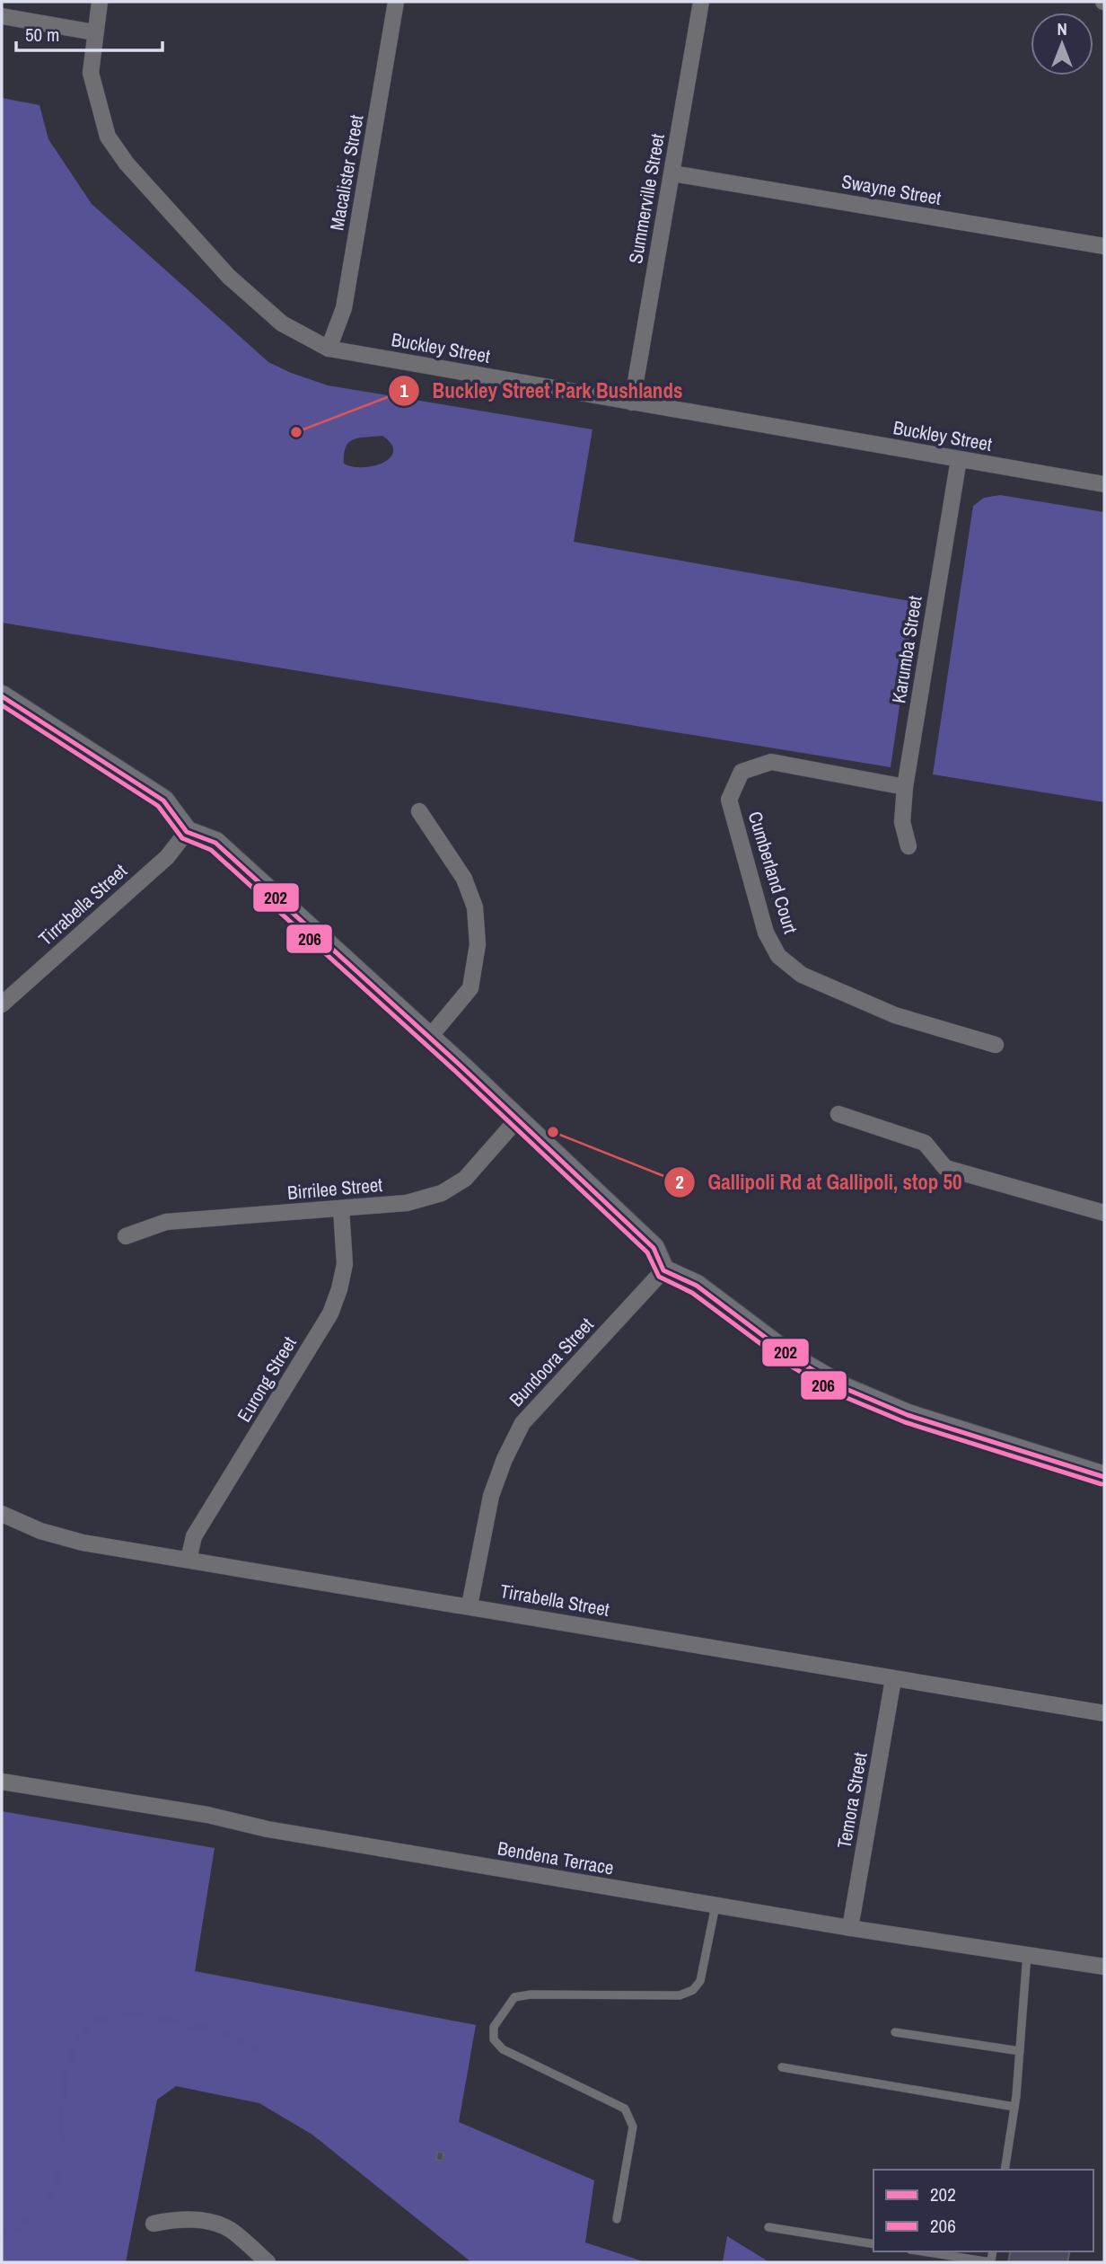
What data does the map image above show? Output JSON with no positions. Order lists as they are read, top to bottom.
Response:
{
  "streets": {
    "street": [
      "Macalister Street",
      "Swayne Street",
      "Summerville Street",
      "Buckley Street",
      "Karumba Street",
      "Cumberland Court",
      "Tirrabella Street",
      "Birrilee Street",
      "Bundoora Street",
      "Eurong Street",
      "Temora Street",
      "Bendena Terrace"
    ]
  },
  "crossings": [
    ["Macalister Street", "Buckley Street"],
    ["Swayne Street", "Summerville Street"],
    ["Summerville Street", "Buckley Street"],
    ["Buckley Street", "Karumba Street"],
    ["Karumba Street", "Cumberland Court"],
    ["Tirrabella Street", "Bundoora Street"],
    ["Tirrabella Street", "Eurong Street"],
    ["Tirrabella Street", "Temora Street"],
    ["Birrilee Street", "Eurong Street"],
    ["Temora Street", "Bendena Terrace"]
  ],
  "places": ["Buckley Street Park Bushlands", "Gallipoli Rd at Gallipoli, stop 50"],
  "lines": ["transit line 202", "transit line 206"],
  "legend": ["202", "206"],
  "scale_bar": "50 m",
  "north": "top"
}
